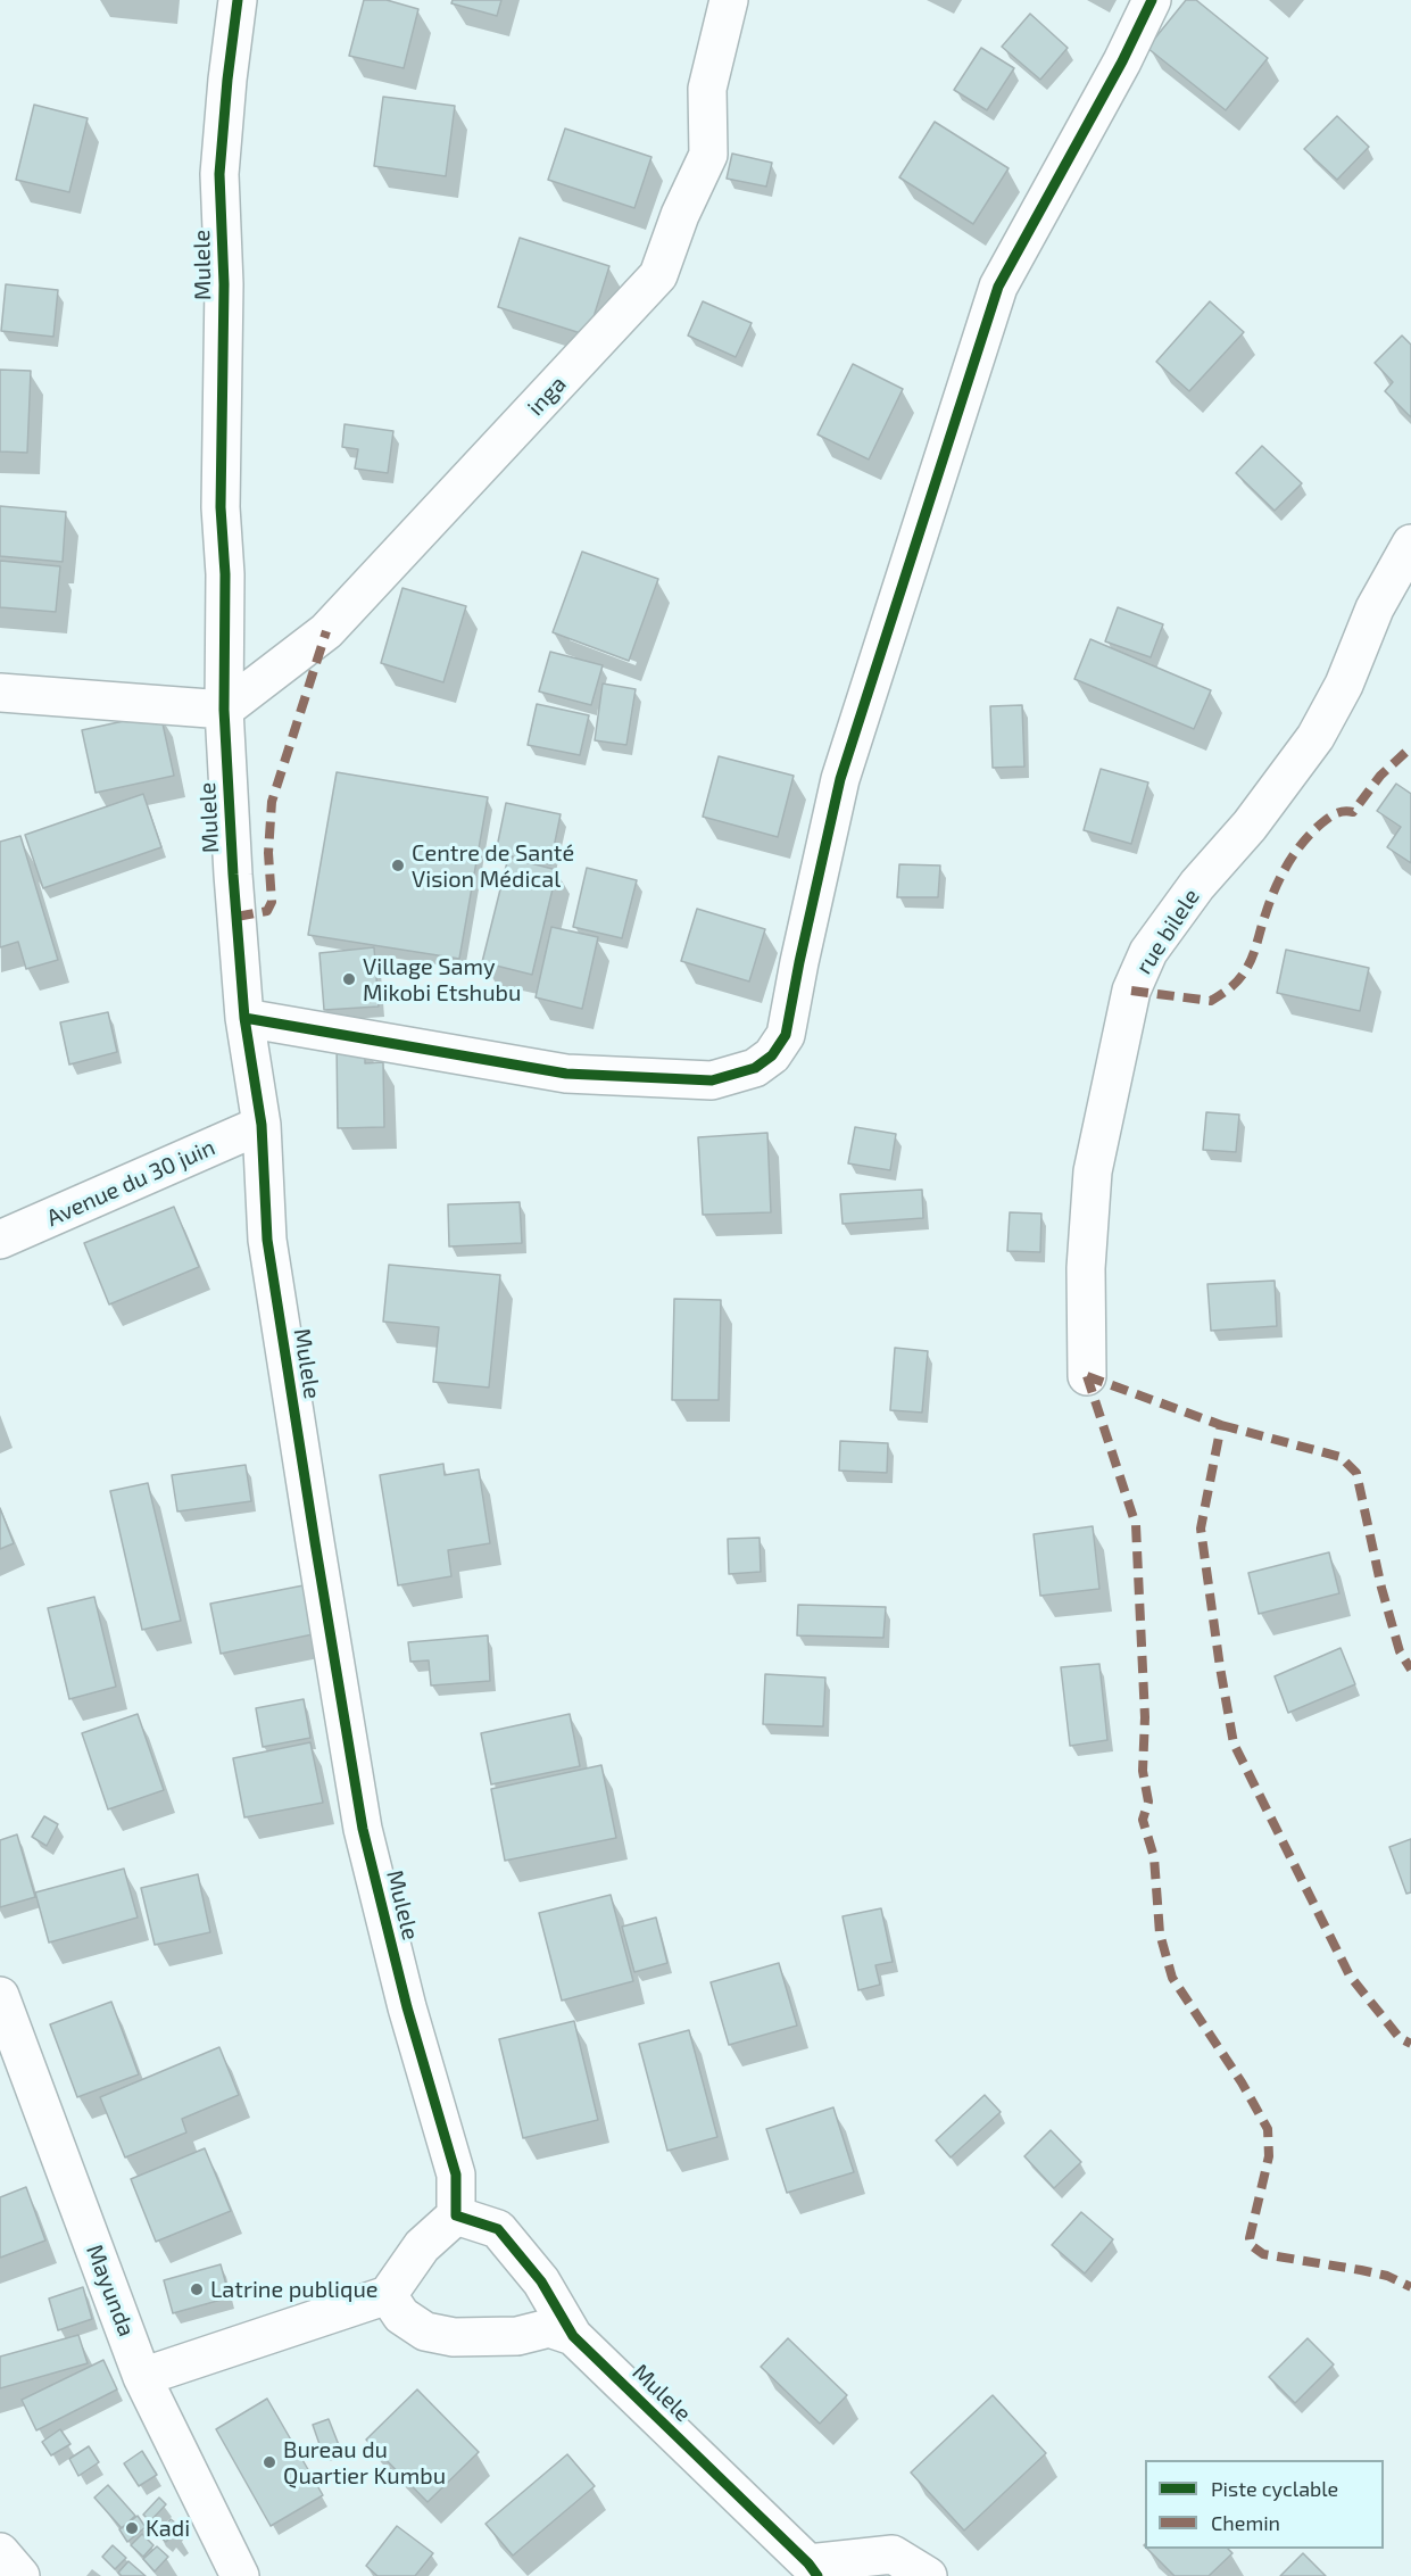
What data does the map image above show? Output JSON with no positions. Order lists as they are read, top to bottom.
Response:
{
  "streets": {
    "street": [
      "Mulele",
      "inga",
      "rue bilele",
      "Avenue du 30 juin",
      "Mayunda"
    ]
  },
  "crossings": [
    ["Mulele", "inga"],
    ["Mulele", "Avenue du 30 juin"]
  ],
  "places": [
    "Centre de Santé Vision Médical",
    "Village Samy Mikobi Etshubu",
    "Latrine publique",
    "Bureau du Quartier Kumbu",
    "Kadi"
  ],
  "legend": ["Piste cyclable", "Chemin"]
}
